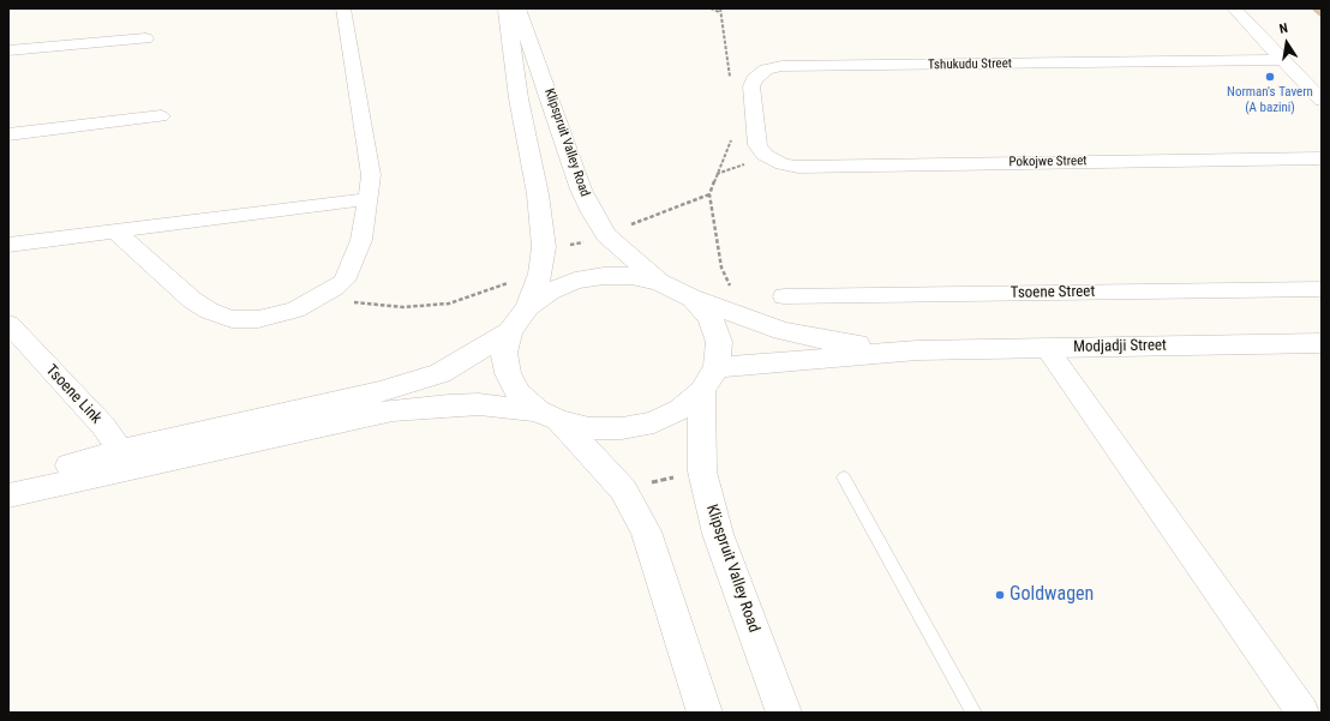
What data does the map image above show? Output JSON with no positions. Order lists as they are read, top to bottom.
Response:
{
  "streets": {
    "street": [
      "Tshukudu Street",
      "Klipspruit Valley Road",
      "Pokojwe Street",
      "Tsoene Street",
      "Modjadji Street",
      "Tsoene Link"
    ]
  },
  "crossings": [
    ["Tshukudu Street", "Pokojwe Street"],
    ["Klipspruit Valley Road", "Modjadji Street"]
  ],
  "places": ["Norman's Tavern (A bazini)", "Goldwagen"],
  "north": "top"
}
